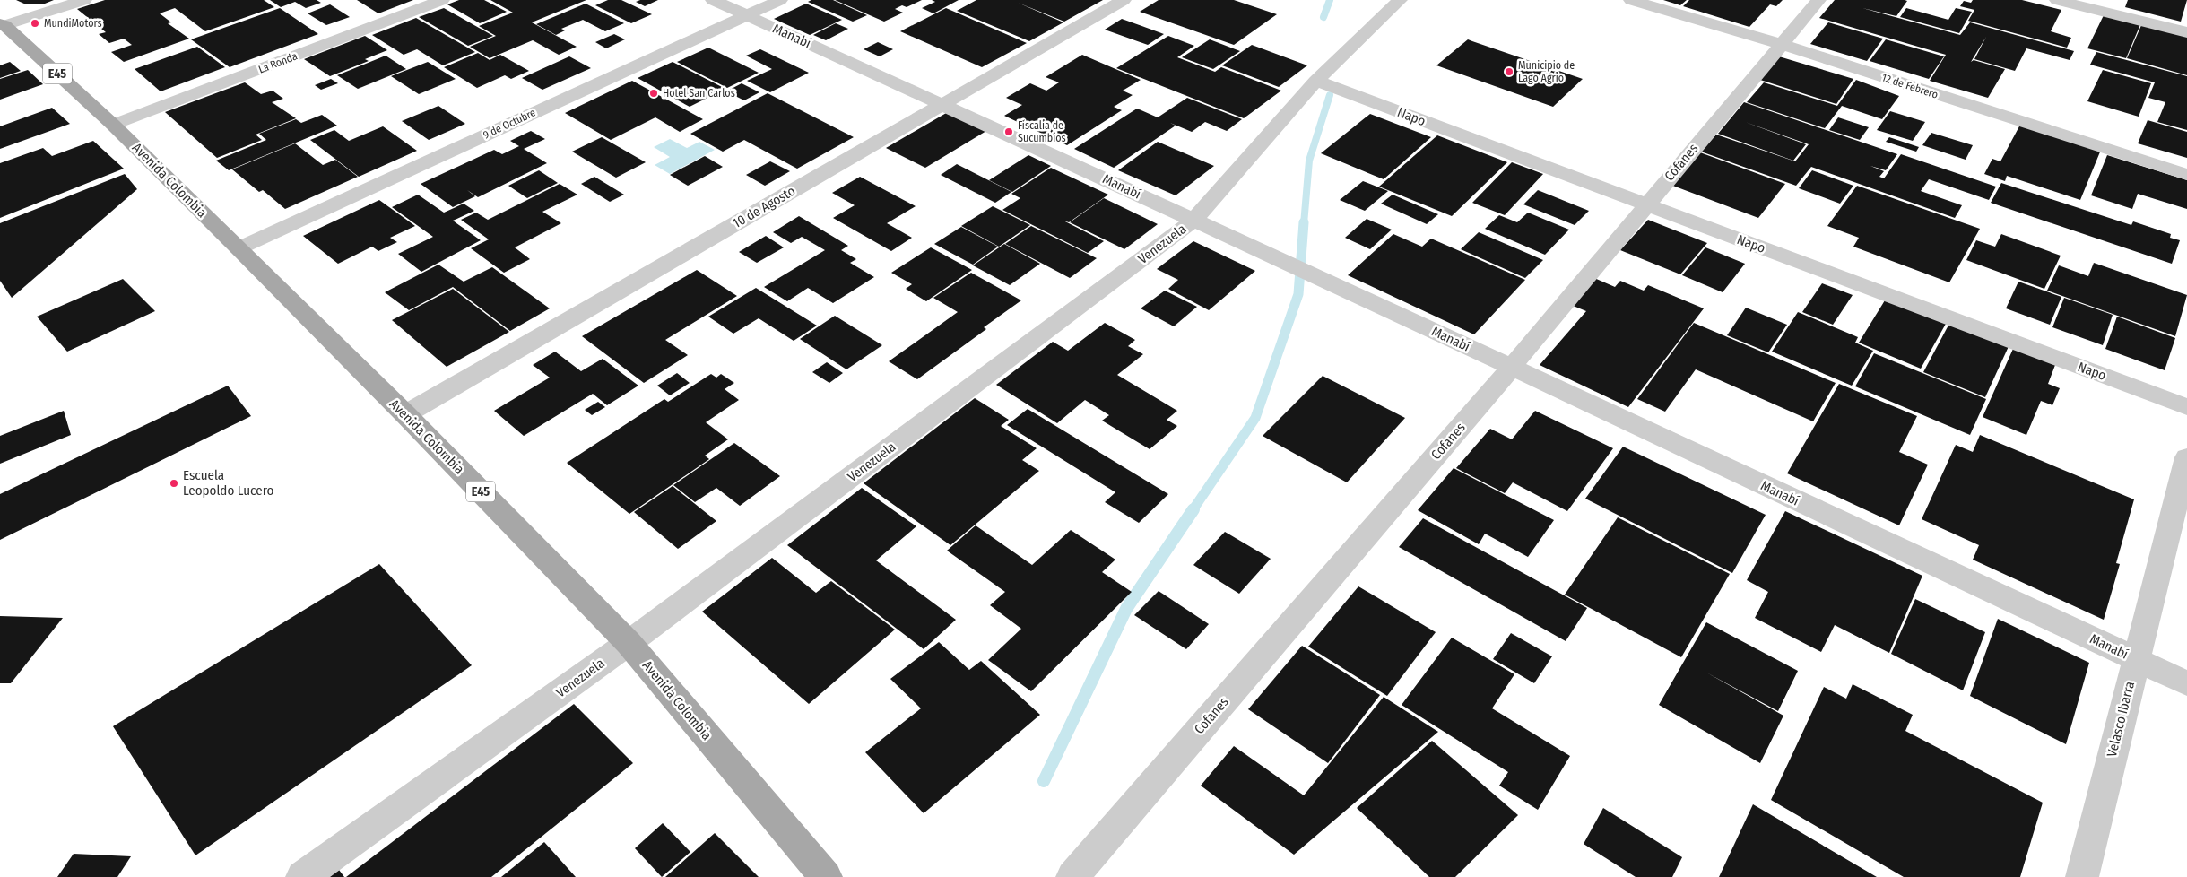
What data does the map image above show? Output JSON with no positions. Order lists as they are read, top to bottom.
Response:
{
  "streets": {
    "main road": ["E45", "Avenida Colombia"],
    "street": [
      "Manabí",
      "La Ronda",
      "12 de Febrero",
      "Napo",
      "9 de Octubre",
      "Cofanes",
      "10 de Agosto",
      "Venezuela",
      "Velasco Ibarra"
    ]
  },
  "crossings": [
    ["Manabí", "9 de Octubre"],
    ["Manabí", "Cofanes"],
    ["Manabí", "10 de Agosto"],
    ["Manabí", "Venezuela"],
    ["Manabí", "Velasco Ibarra"],
    ["La Ronda", "Avenida Colombia"],
    ["12 de Febrero", "Cofanes"],
    ["Napo", "Cofanes"],
    ["Napo", "Venezuela"],
    ["9 de Octubre", "Avenida Colombia"],
    ["Avenida Colombia", "10 de Agosto"],
    ["Avenida Colombia", "Venezuela"]
  ],
  "places": [
    "MundiMotors",
    "Municipio de Lago Agrio",
    "Hotel San Carlos",
    "Fiscalia de Sucumbíos",
    "Escuela Leopoldo Lucero"
  ]
}
